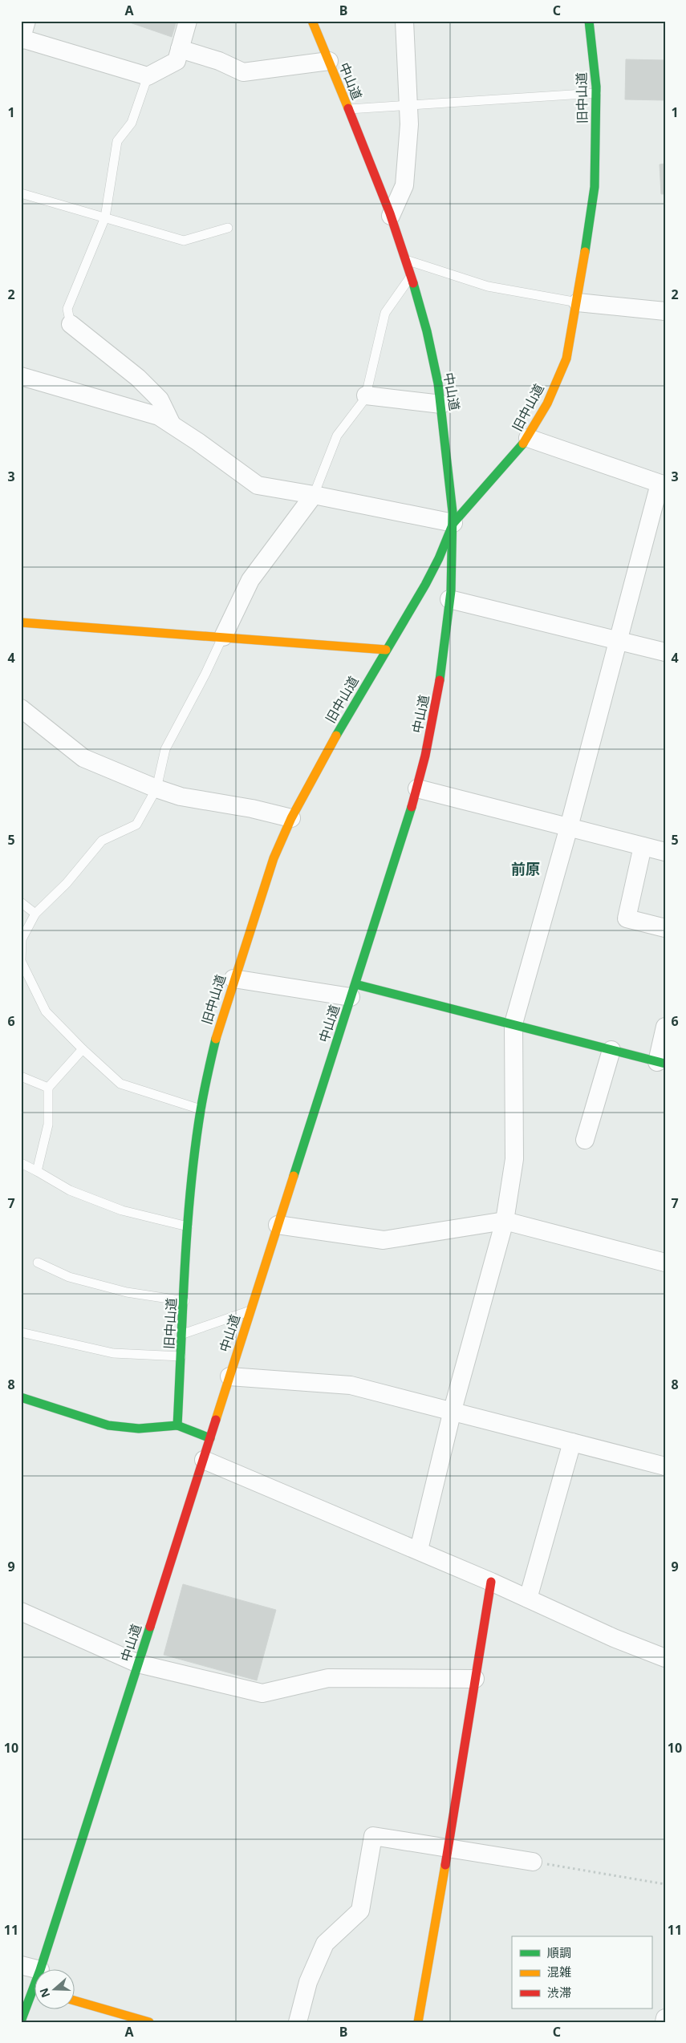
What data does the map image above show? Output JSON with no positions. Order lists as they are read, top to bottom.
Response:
{
  "streets": {
    "main road": ["中山道", "旧中山道"]
  },
  "crossings": [
    ["中山道", "旧中山道"]
  ],
  "districts": ["前原"],
  "legend": ["順調", "混雑", "渋滞"],
  "north": "left",
  "grid": {
    "columns": ["A", "B", "C"],
    "rows": [
      "1",
      "2",
      "3",
      "4",
      "5",
      "6",
      "7",
      "8",
      "9",
      "10",
      "11"
    ]
  }
}
